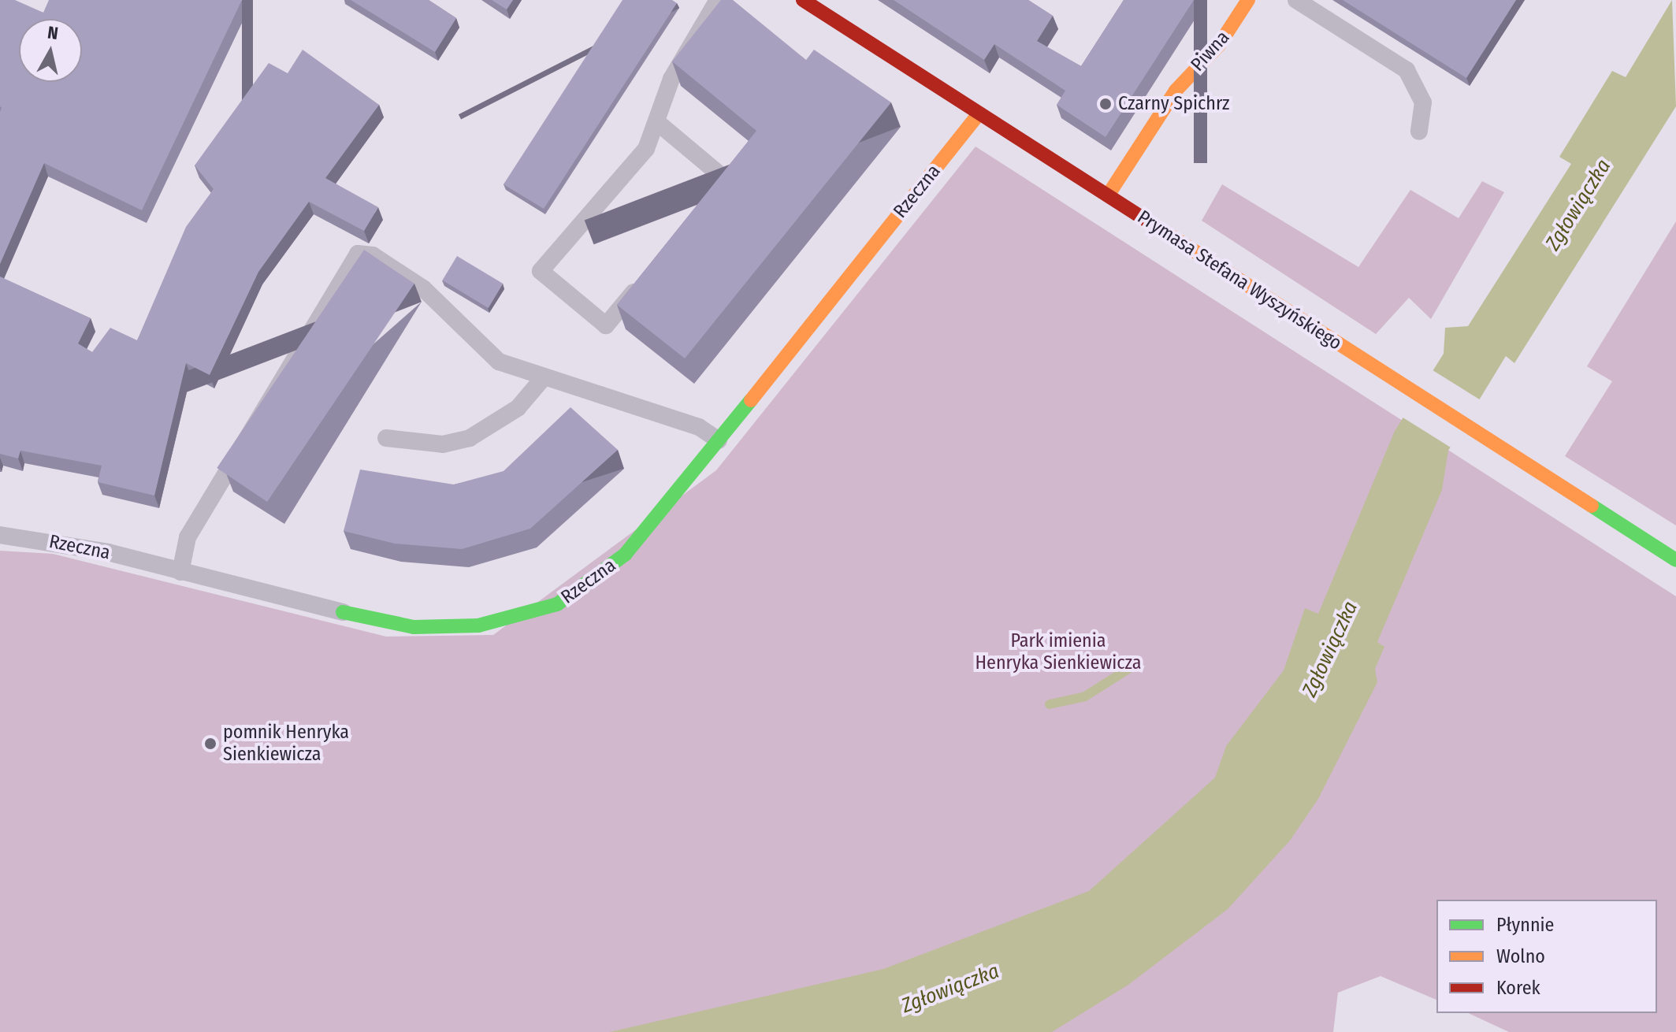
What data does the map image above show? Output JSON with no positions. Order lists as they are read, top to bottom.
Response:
{
  "streets": {
    "street": ["Piwna", "Rzeczna", "Prymasa Stefana Wyszyńskiego"]
  },
  "crossings": [
    ["Piwna", "Prymasa Stefana Wyszyńskiego"],
    ["Rzeczna", "Prymasa Stefana Wyszyńskiego"]
  ],
  "water": ["Zgłowiączka"],
  "parks": ["Park imienia Henryka Sienkiewicza"],
  "places": ["Czarny Spichrz", "pomnik Henryka Sienkiewicza"],
  "legend": ["Płynnie", "Wolno", "Korek"],
  "north": "top"
}
